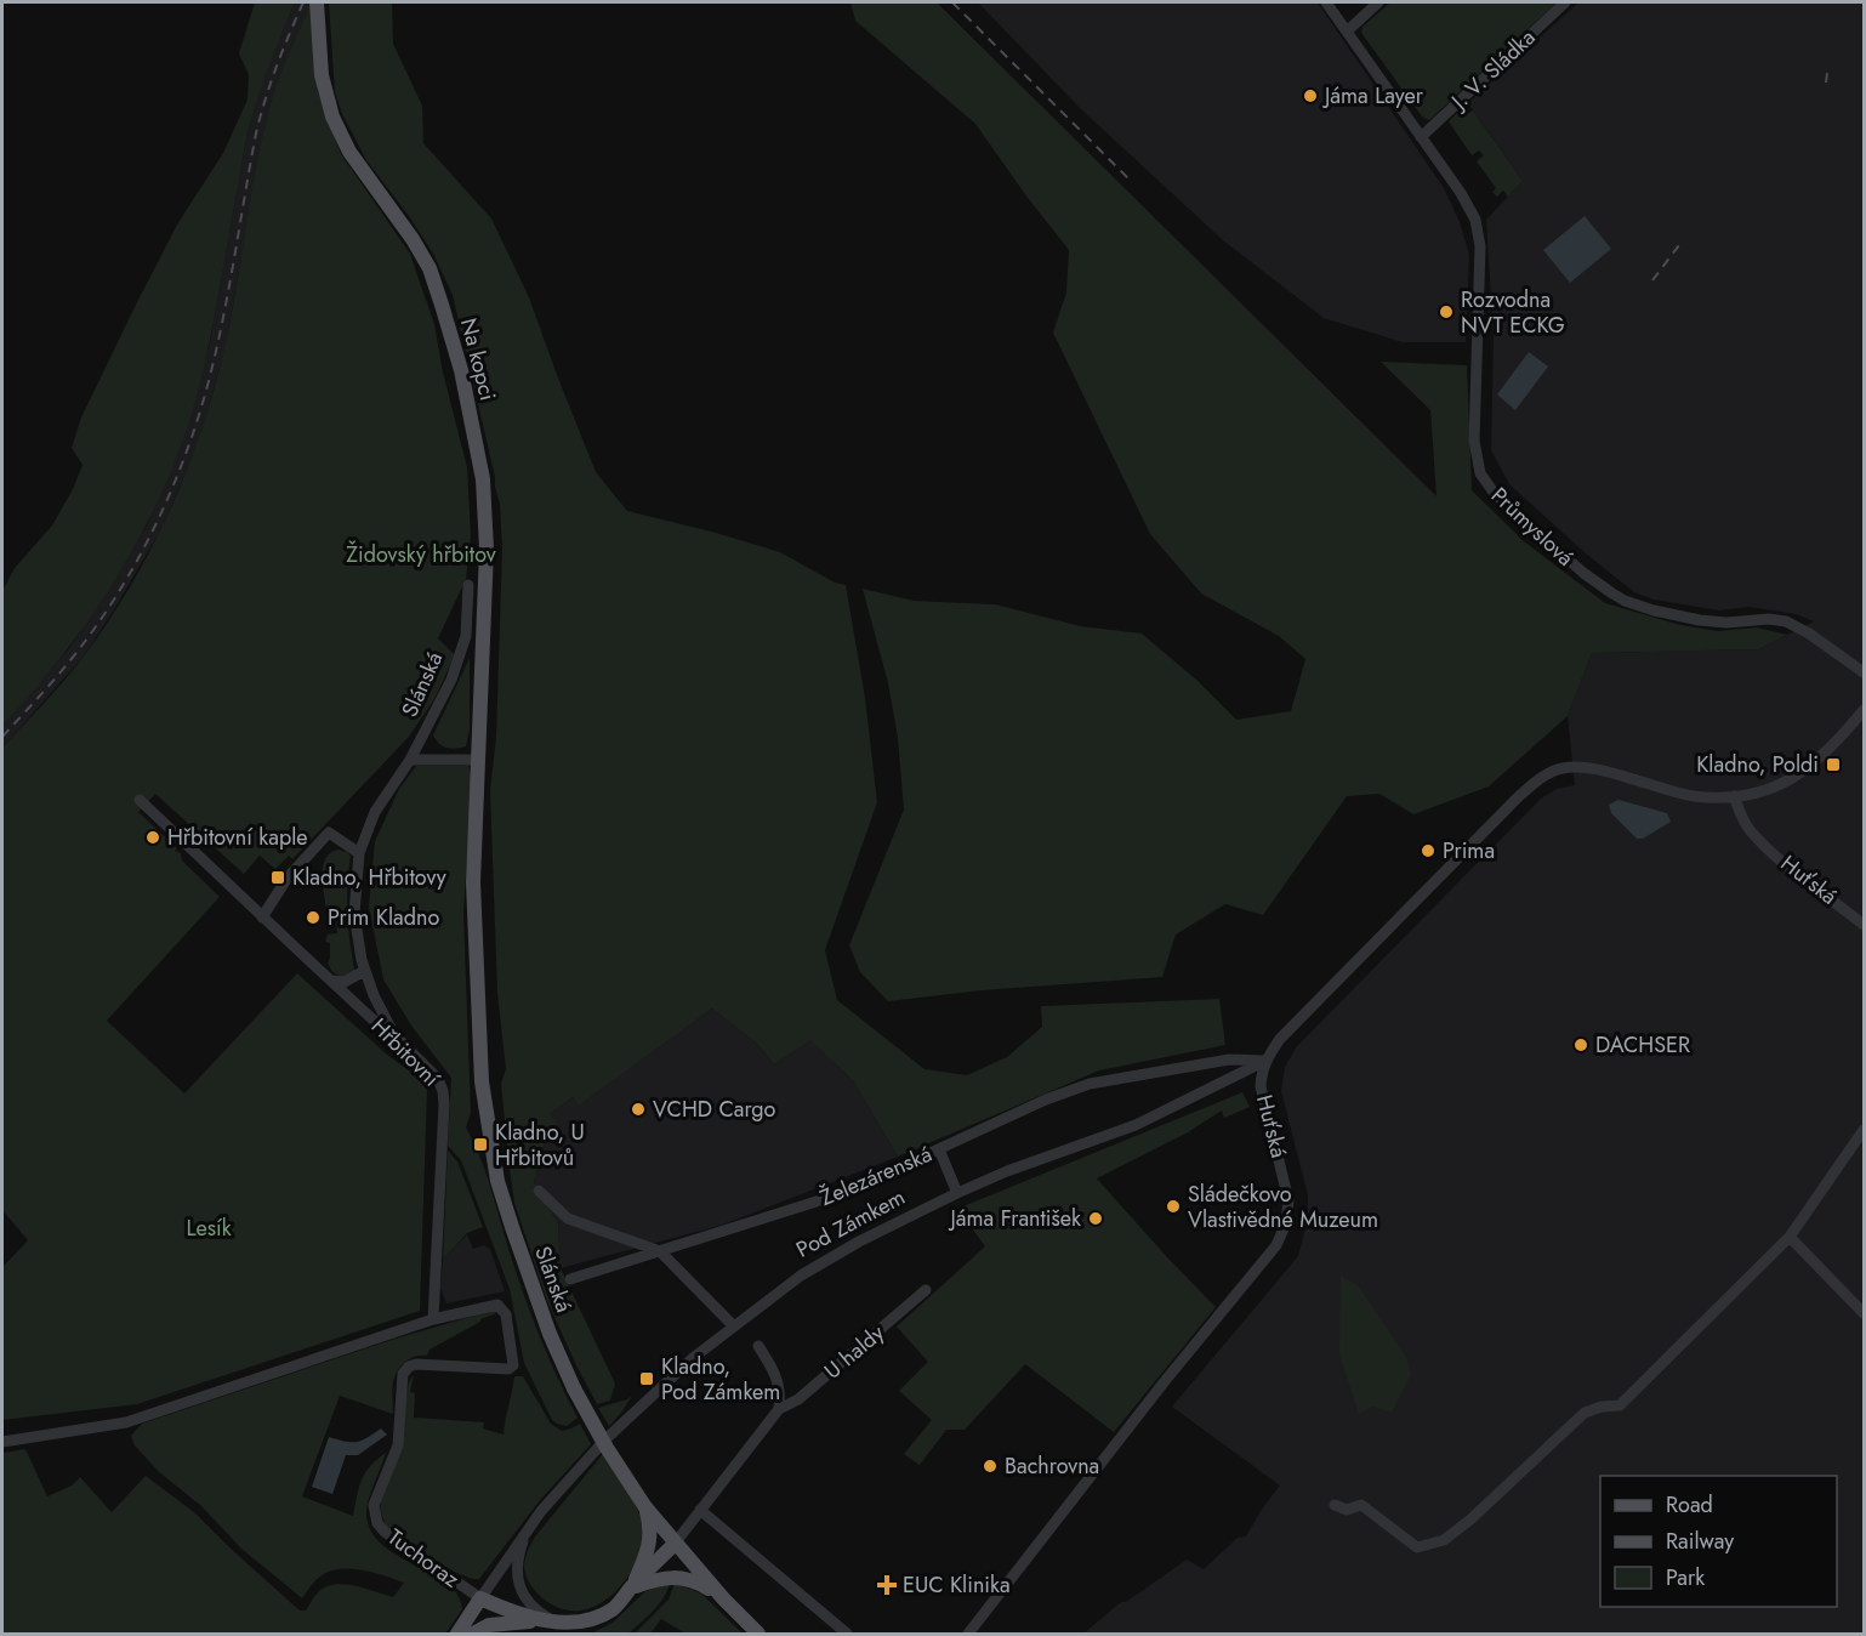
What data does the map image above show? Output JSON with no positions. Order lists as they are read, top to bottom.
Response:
{
  "streets": {
    "main road": ["Na kopci", "Slánská", "Pod Zámkem"],
    "street": [
      "J. V. Sládka",
      "Průmyslová",
      "Huťská",
      "Hřbitovní",
      "Železárenská",
      "U haldy",
      "Tuchoraz"
    ]
  },
  "crossings": [
    ["J. V. Sládka", "Průmyslová"],
    ["Na kopci", "Slánská"],
    ["Slánská", "Hřbitovní"],
    ["Slánská", "Železárenská"],
    ["Slánská", "Pod Zámkem"],
    ["Huťská", "Železárenská"],
    ["Huťská", "Pod Zámkem"],
    ["Hřbitovní", "Tuchoraz"],
    ["Železárenská", "Pod Zámkem"],
    ["Pod Zámkem", "Tuchoraz"]
  ],
  "parks": ["Židovský hřbitov", "Lesík"],
  "places": {
    "other": [
      "Jáma Layer",
      "Rozvodna NVT ECKG",
      "Hřbitovní kaple",
      "Prima",
      "Prim Kladno",
      "DACHSER",
      "VCHD Cargo",
      "Sládečkovo Vlastivědné Muzeum",
      "Jáma František",
      "Bachrovna"
    ],
    "transit": [
      "Kladno, Poldi",
      "Kladno, Hřbitovy",
      "Kladno, U Hřbitovů",
      "Kladno, Pod Zámkem"
    ],
    "health": ["EUC Klinika"]
  },
  "legend": ["Road", "Railway", "Park"]
}
